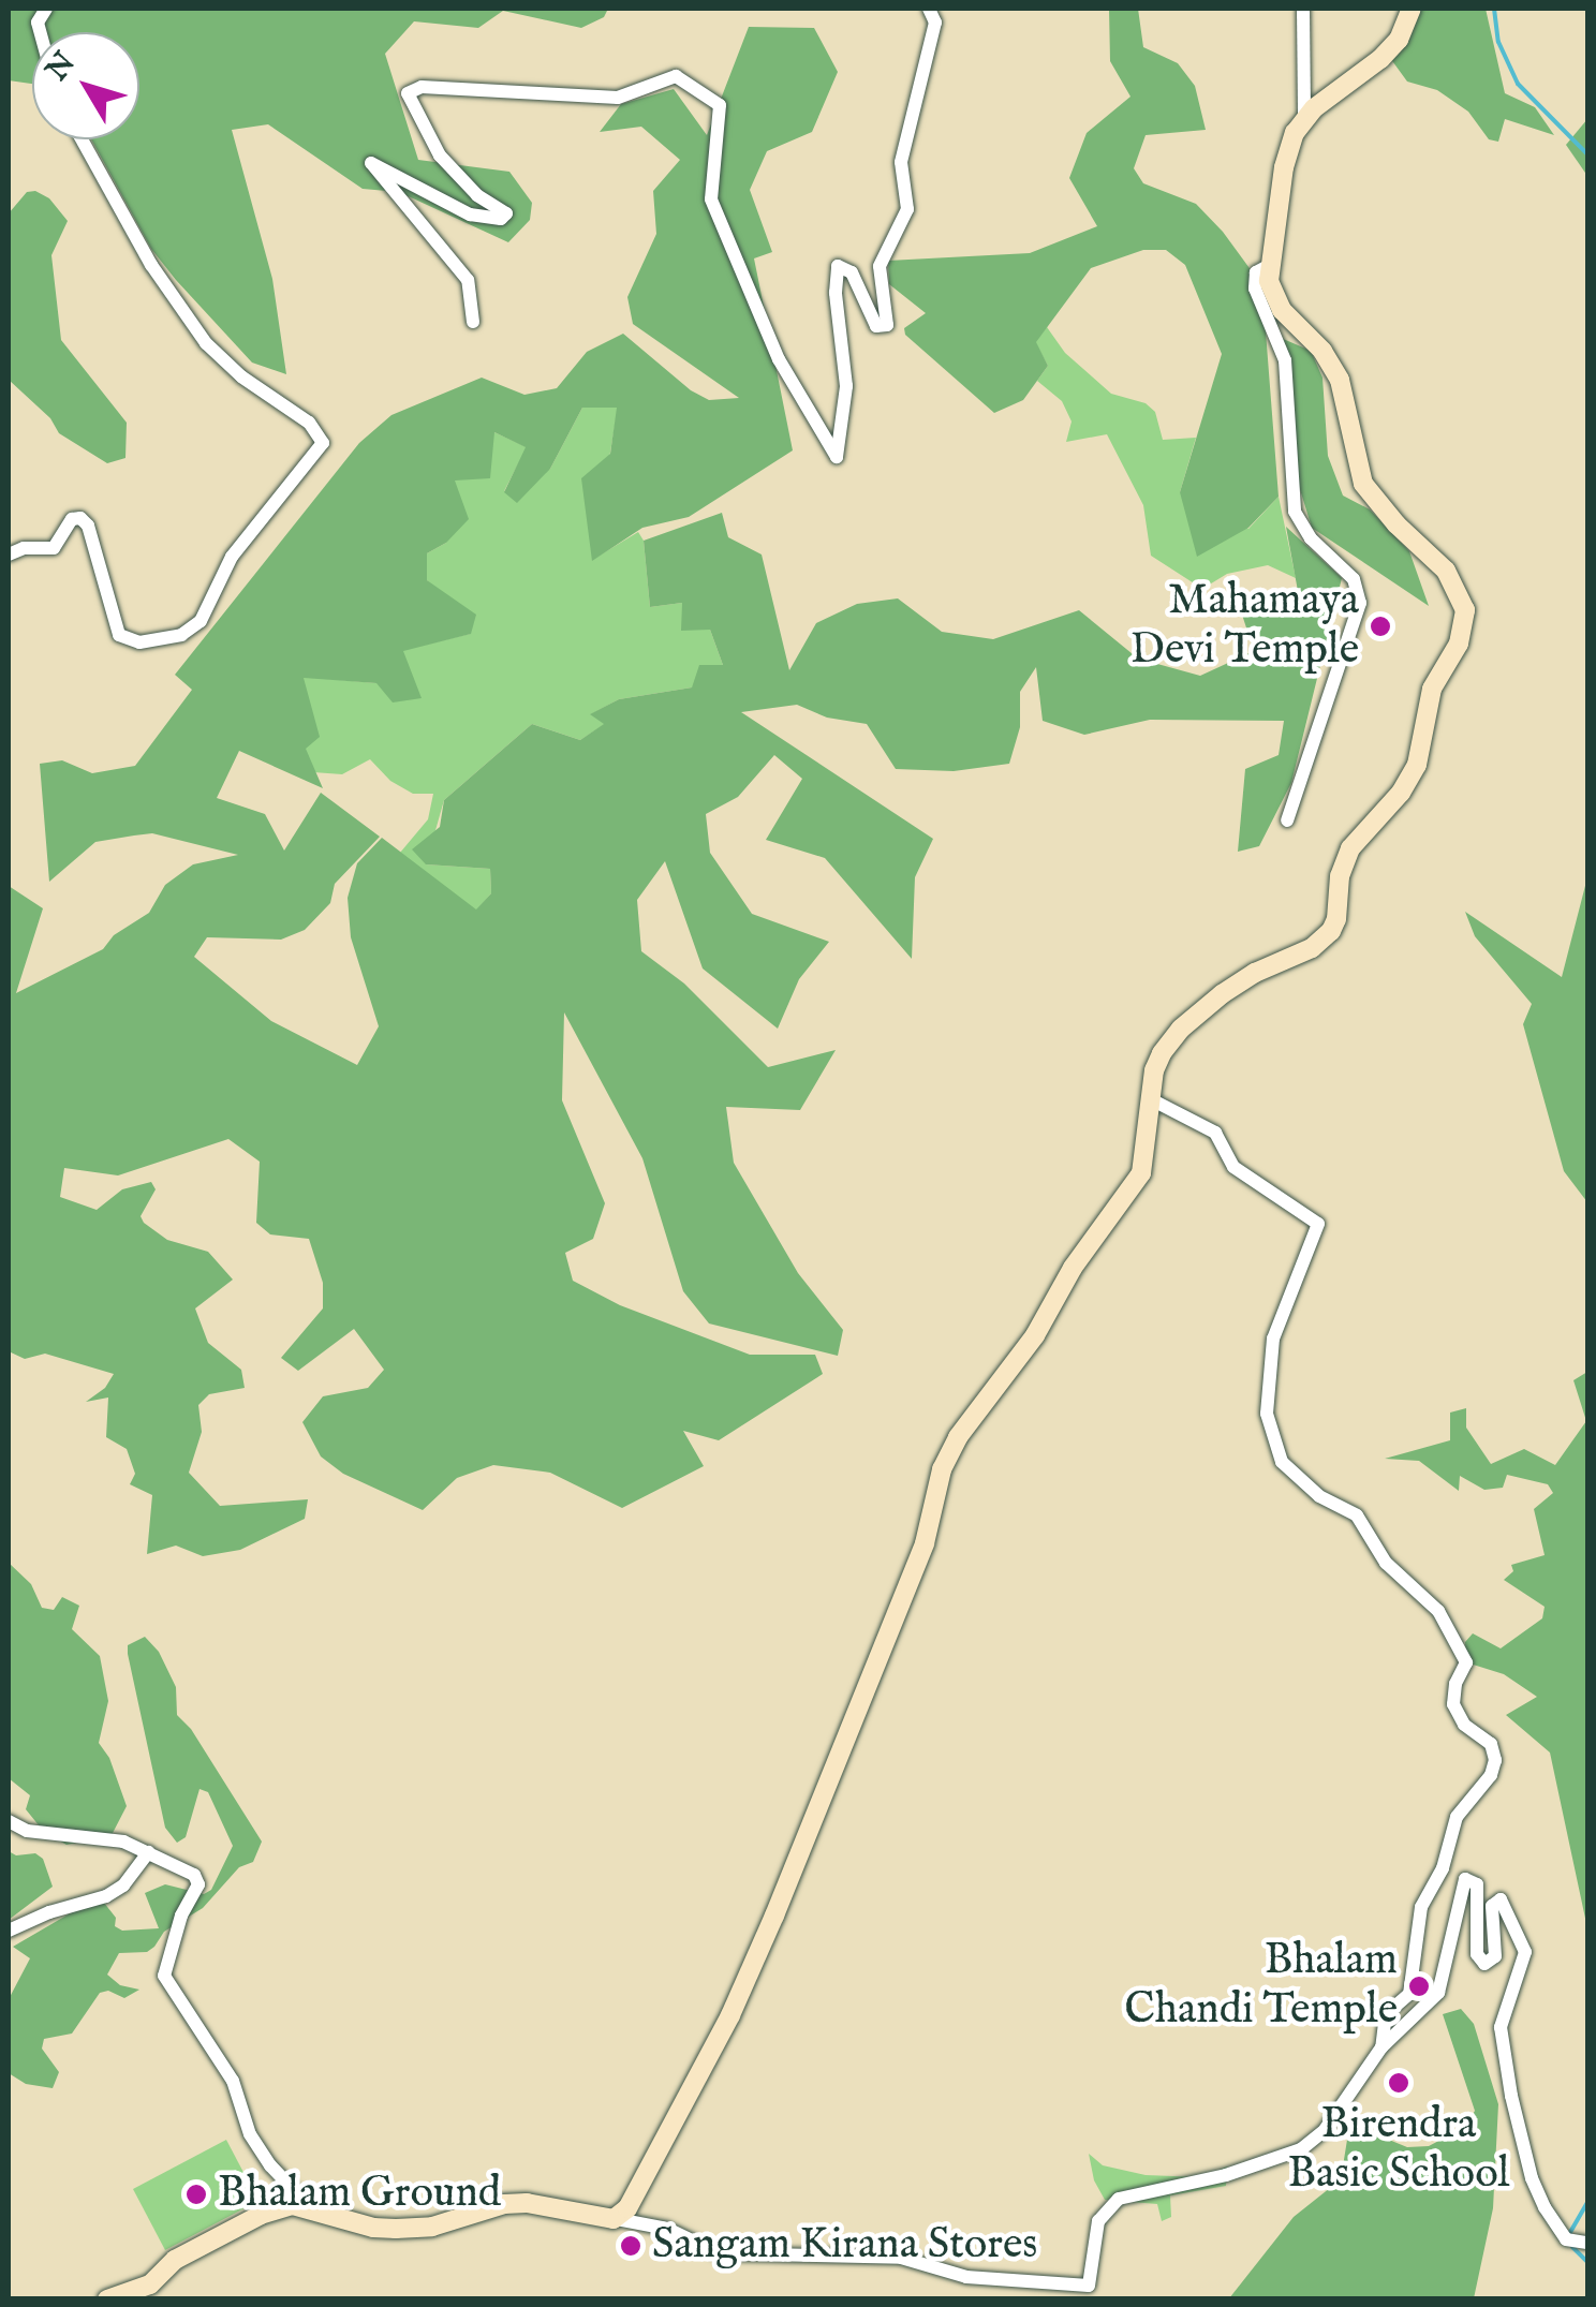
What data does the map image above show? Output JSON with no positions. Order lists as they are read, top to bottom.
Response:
{
  "places": [
    "Mahamaya Devi Temple",
    "Bhalam Chandi Temple",
    "Birendra Basic School",
    "Bhalam Ground",
    "Sangam Kirana Stores"
  ],
  "north": "top left"
}
